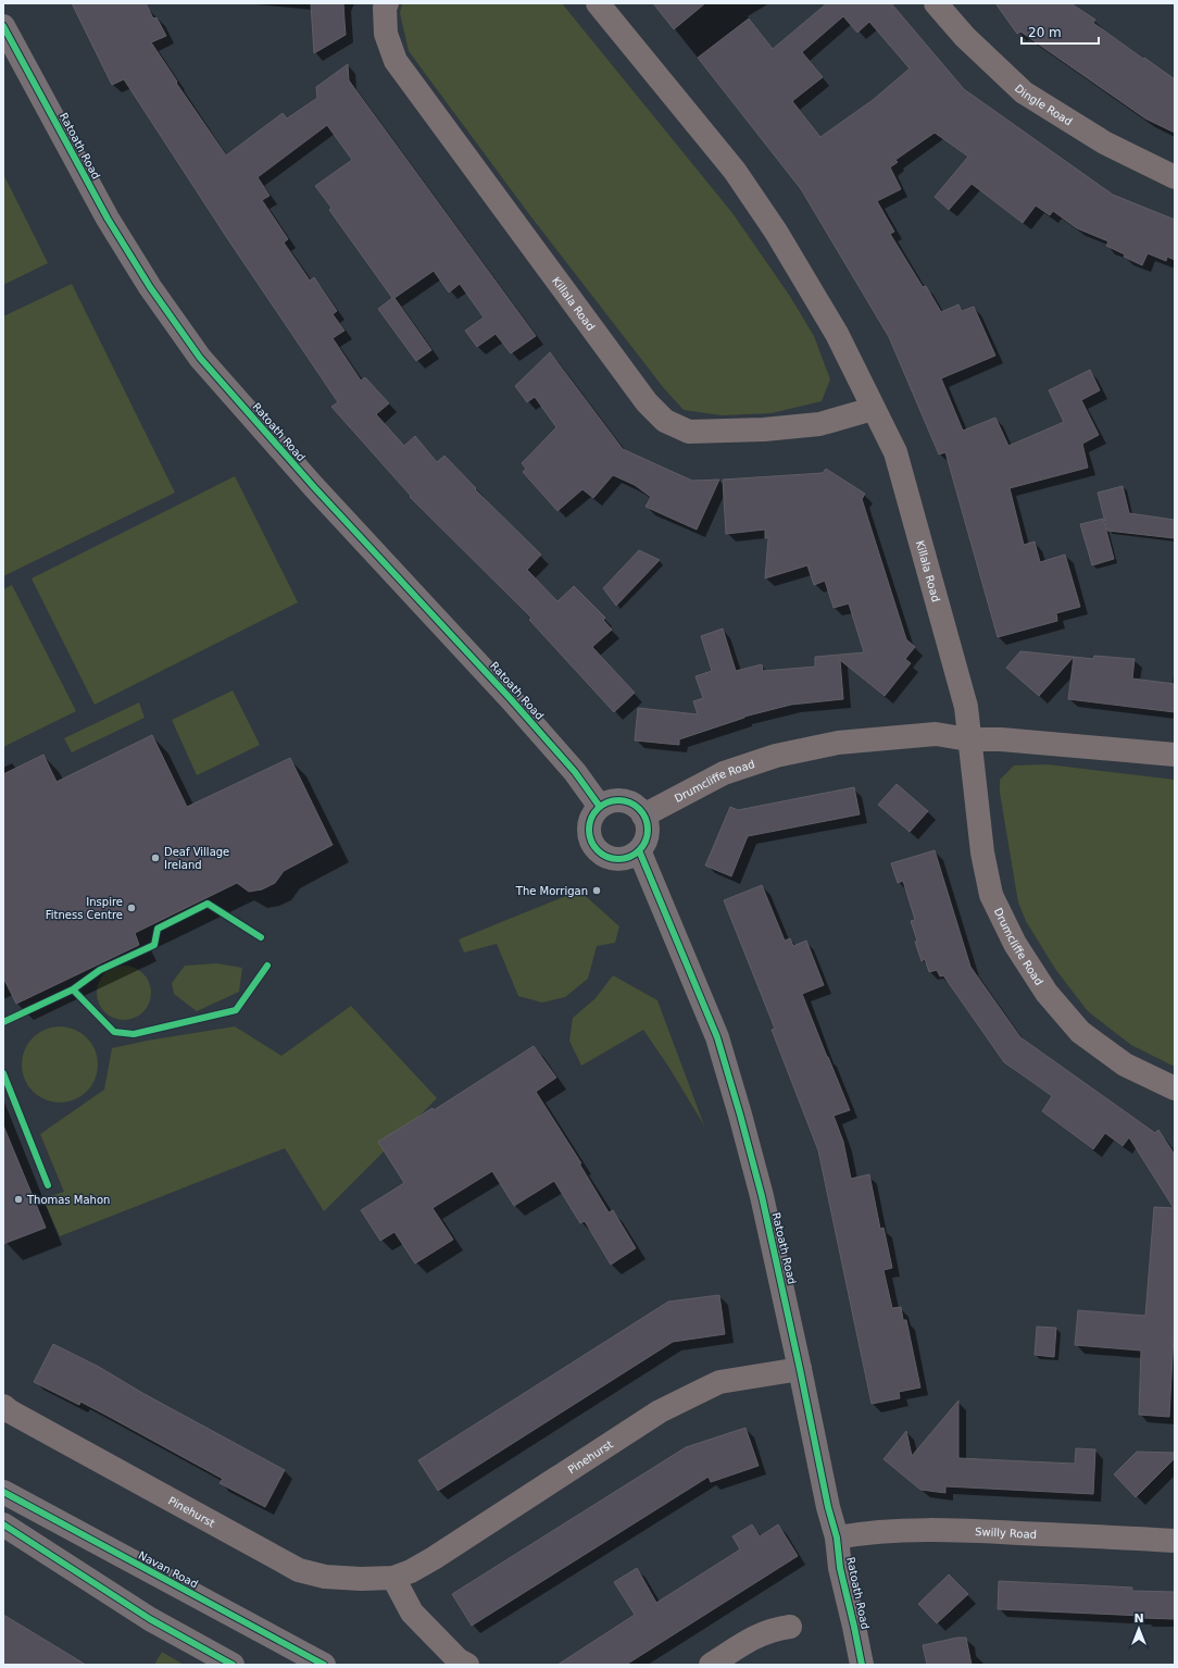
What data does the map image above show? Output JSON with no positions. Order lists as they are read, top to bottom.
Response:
{
  "streets": {
    "main road": ["Ratoath Road", "Navan Road"],
    "street": [
      "Dingle Road",
      "Killala Road",
      "Drumcliffe Road",
      "Pinehurst",
      "Swilly Road"
    ]
  },
  "crossings": [
    ["Ratoath Road", "Drumcliffe Road"],
    ["Ratoath Road", "Pinehurst"],
    ["Ratoath Road", "Swilly Road"],
    ["Killala Road", "Drumcliffe Road"]
  ],
  "places": [
    "Deaf Village Ireland",
    "The Morrigan",
    "Inspire Fitness Centre",
    "Thomas Mahon"
  ],
  "scale_bar": "20 m",
  "north": "top"
}
